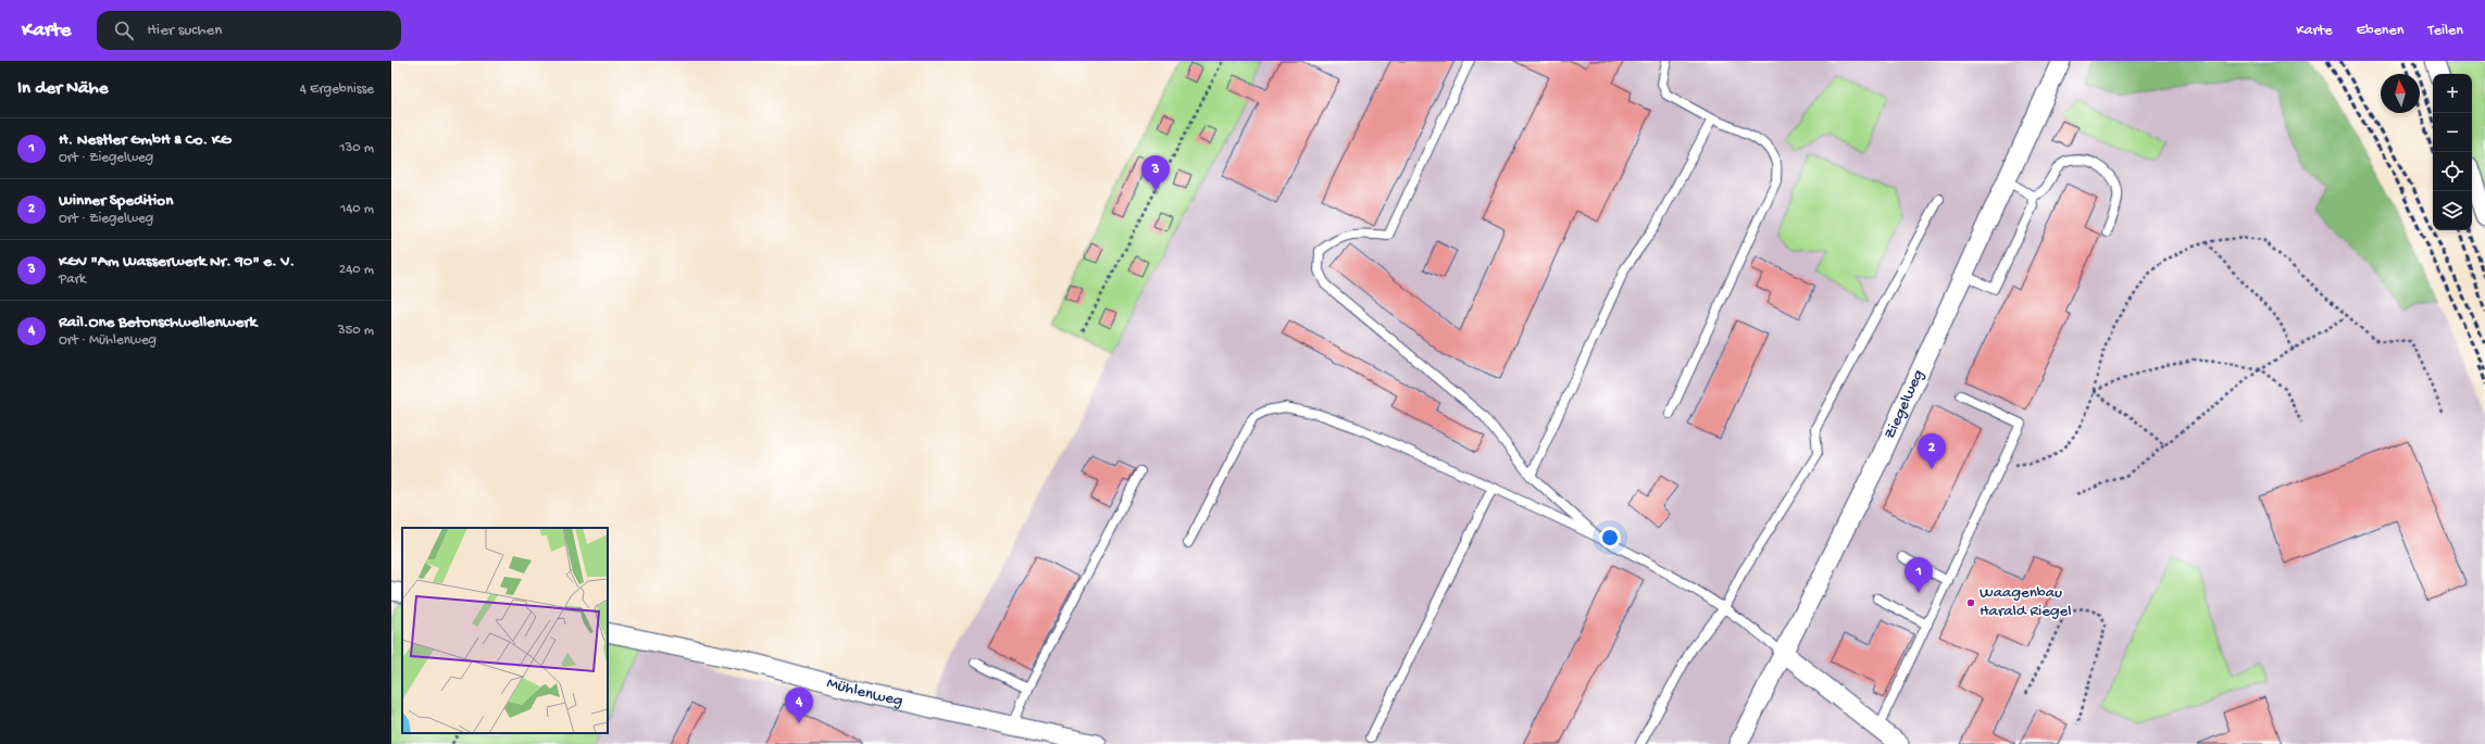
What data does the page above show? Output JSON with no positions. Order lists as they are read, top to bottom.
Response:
{
  "streets": {
    "street": ["Ziegelweg", "Mühlenweg"]
  },
  "places": ["Waagenbau Harald Riegel"],
  "north": "top",
  "page": {
    "header": "Karte",
    "search": "Hier suchen",
    "nav": ["Karte", "Ebenen", "Teilen"],
    "heading": ["In der Nähe", "4 Ergebnisse"],
    "map_buttons": ["+", "−"],
    "list": [
      {
        "mark": "1",
        "name": "H. Nestler GmbH & Co. KG",
        "note": "Ort · Ziegelweg",
        "value": "130 m"
      },
      {
        "mark": "2",
        "name": "Winner Spedition",
        "note": "Ort · Ziegelweg",
        "value": "140 m"
      },
      {
        "mark": "3",
        "name": "KGV \"Am Wasserwerk Nr. 90\" e. V.",
        "note": "Park",
        "value": "240 m"
      },
      {
        "mark": "4",
        "name": "Rail.One Betonschwellenwerk",
        "note": "Ort · Mühlenweg",
        "value": "350 m"
      }
    ],
    "pins": [
      "3",
      "2",
      "1",
      "4"
    ]
  }
}
